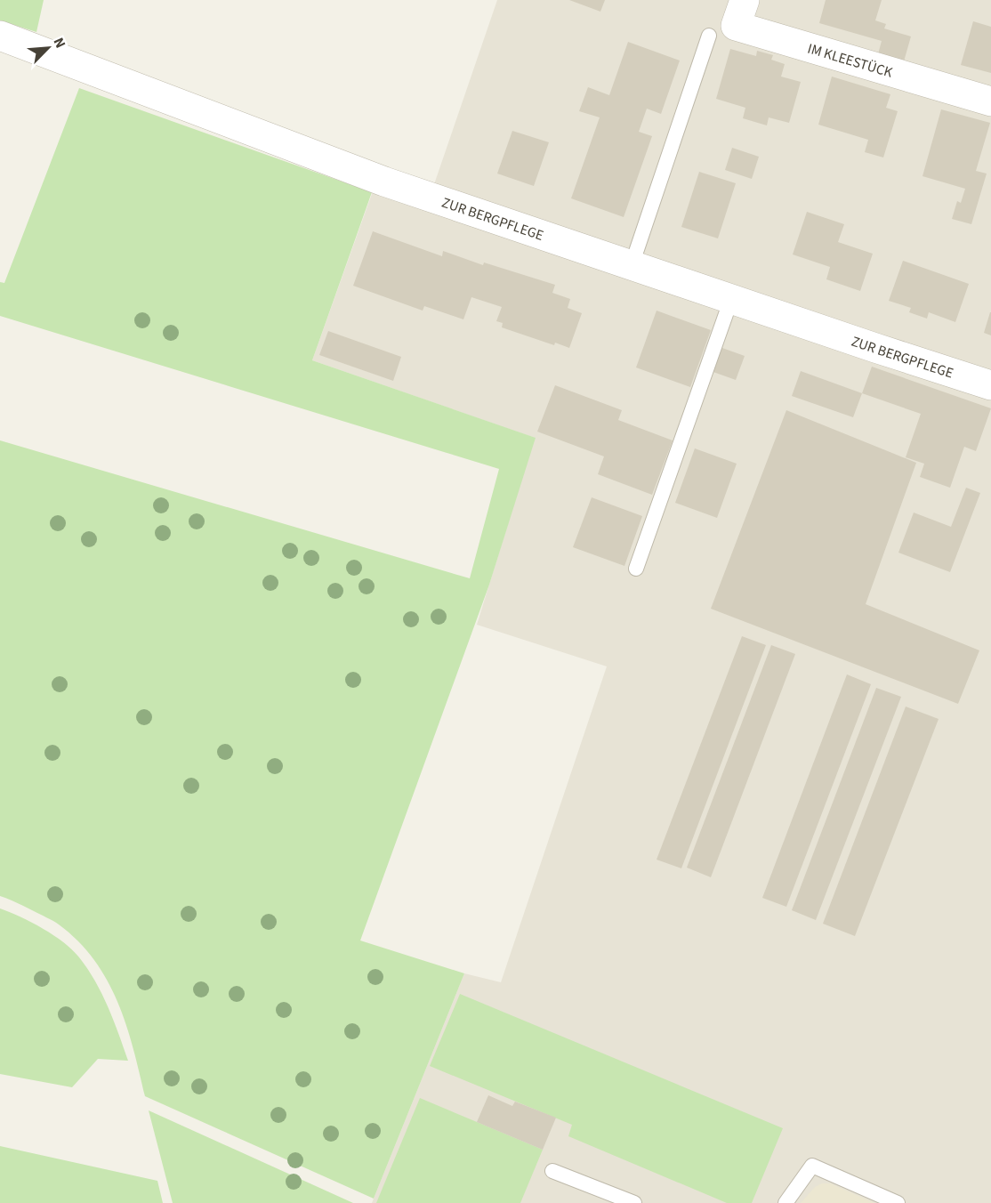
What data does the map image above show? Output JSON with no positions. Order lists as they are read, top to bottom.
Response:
{
  "streets": {
    "street": ["IM KLEESTÜCK", "ZUR BERGPFLEGE"]
  },
  "north": "top right"
}
